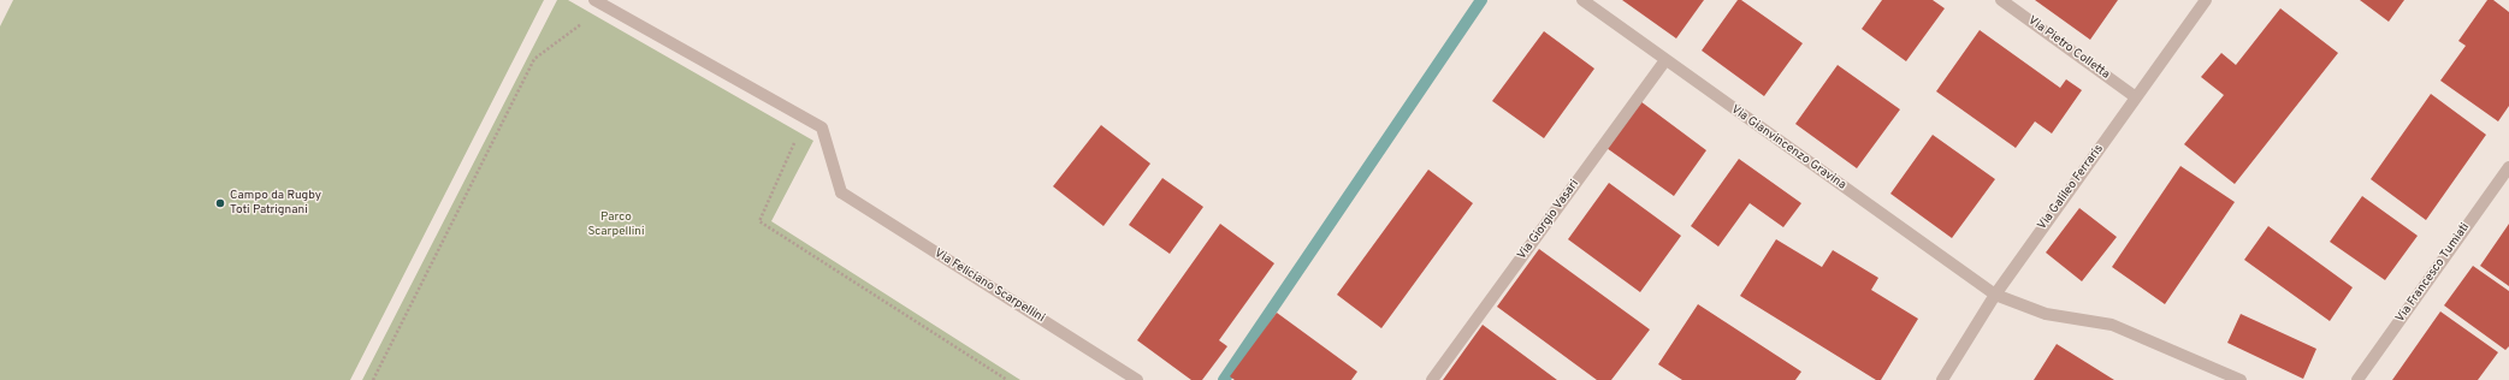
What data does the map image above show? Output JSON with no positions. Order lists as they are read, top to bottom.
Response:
{
  "streets": {
    "street": [
      "Via Pietro Colletta",
      "Via Gianvincenzo Gravina",
      "Via Galileo Ferraris",
      "Via Giorgio Vasari",
      "Via Francesco Tumiati",
      "Via Feliciano Scarpellini"
    ]
  },
  "crossings": [
    ["Via Pietro Colletta", "Via Galileo Ferraris"],
    ["Via Gianvincenzo Gravina", "Via Galileo Ferraris"],
    ["Via Gianvincenzo Gravina", "Via Giorgio Vasari"]
  ],
  "parks": ["Parco Scarpellini"],
  "places": ["Campo da Rugby Toti Patrignani"]
}
